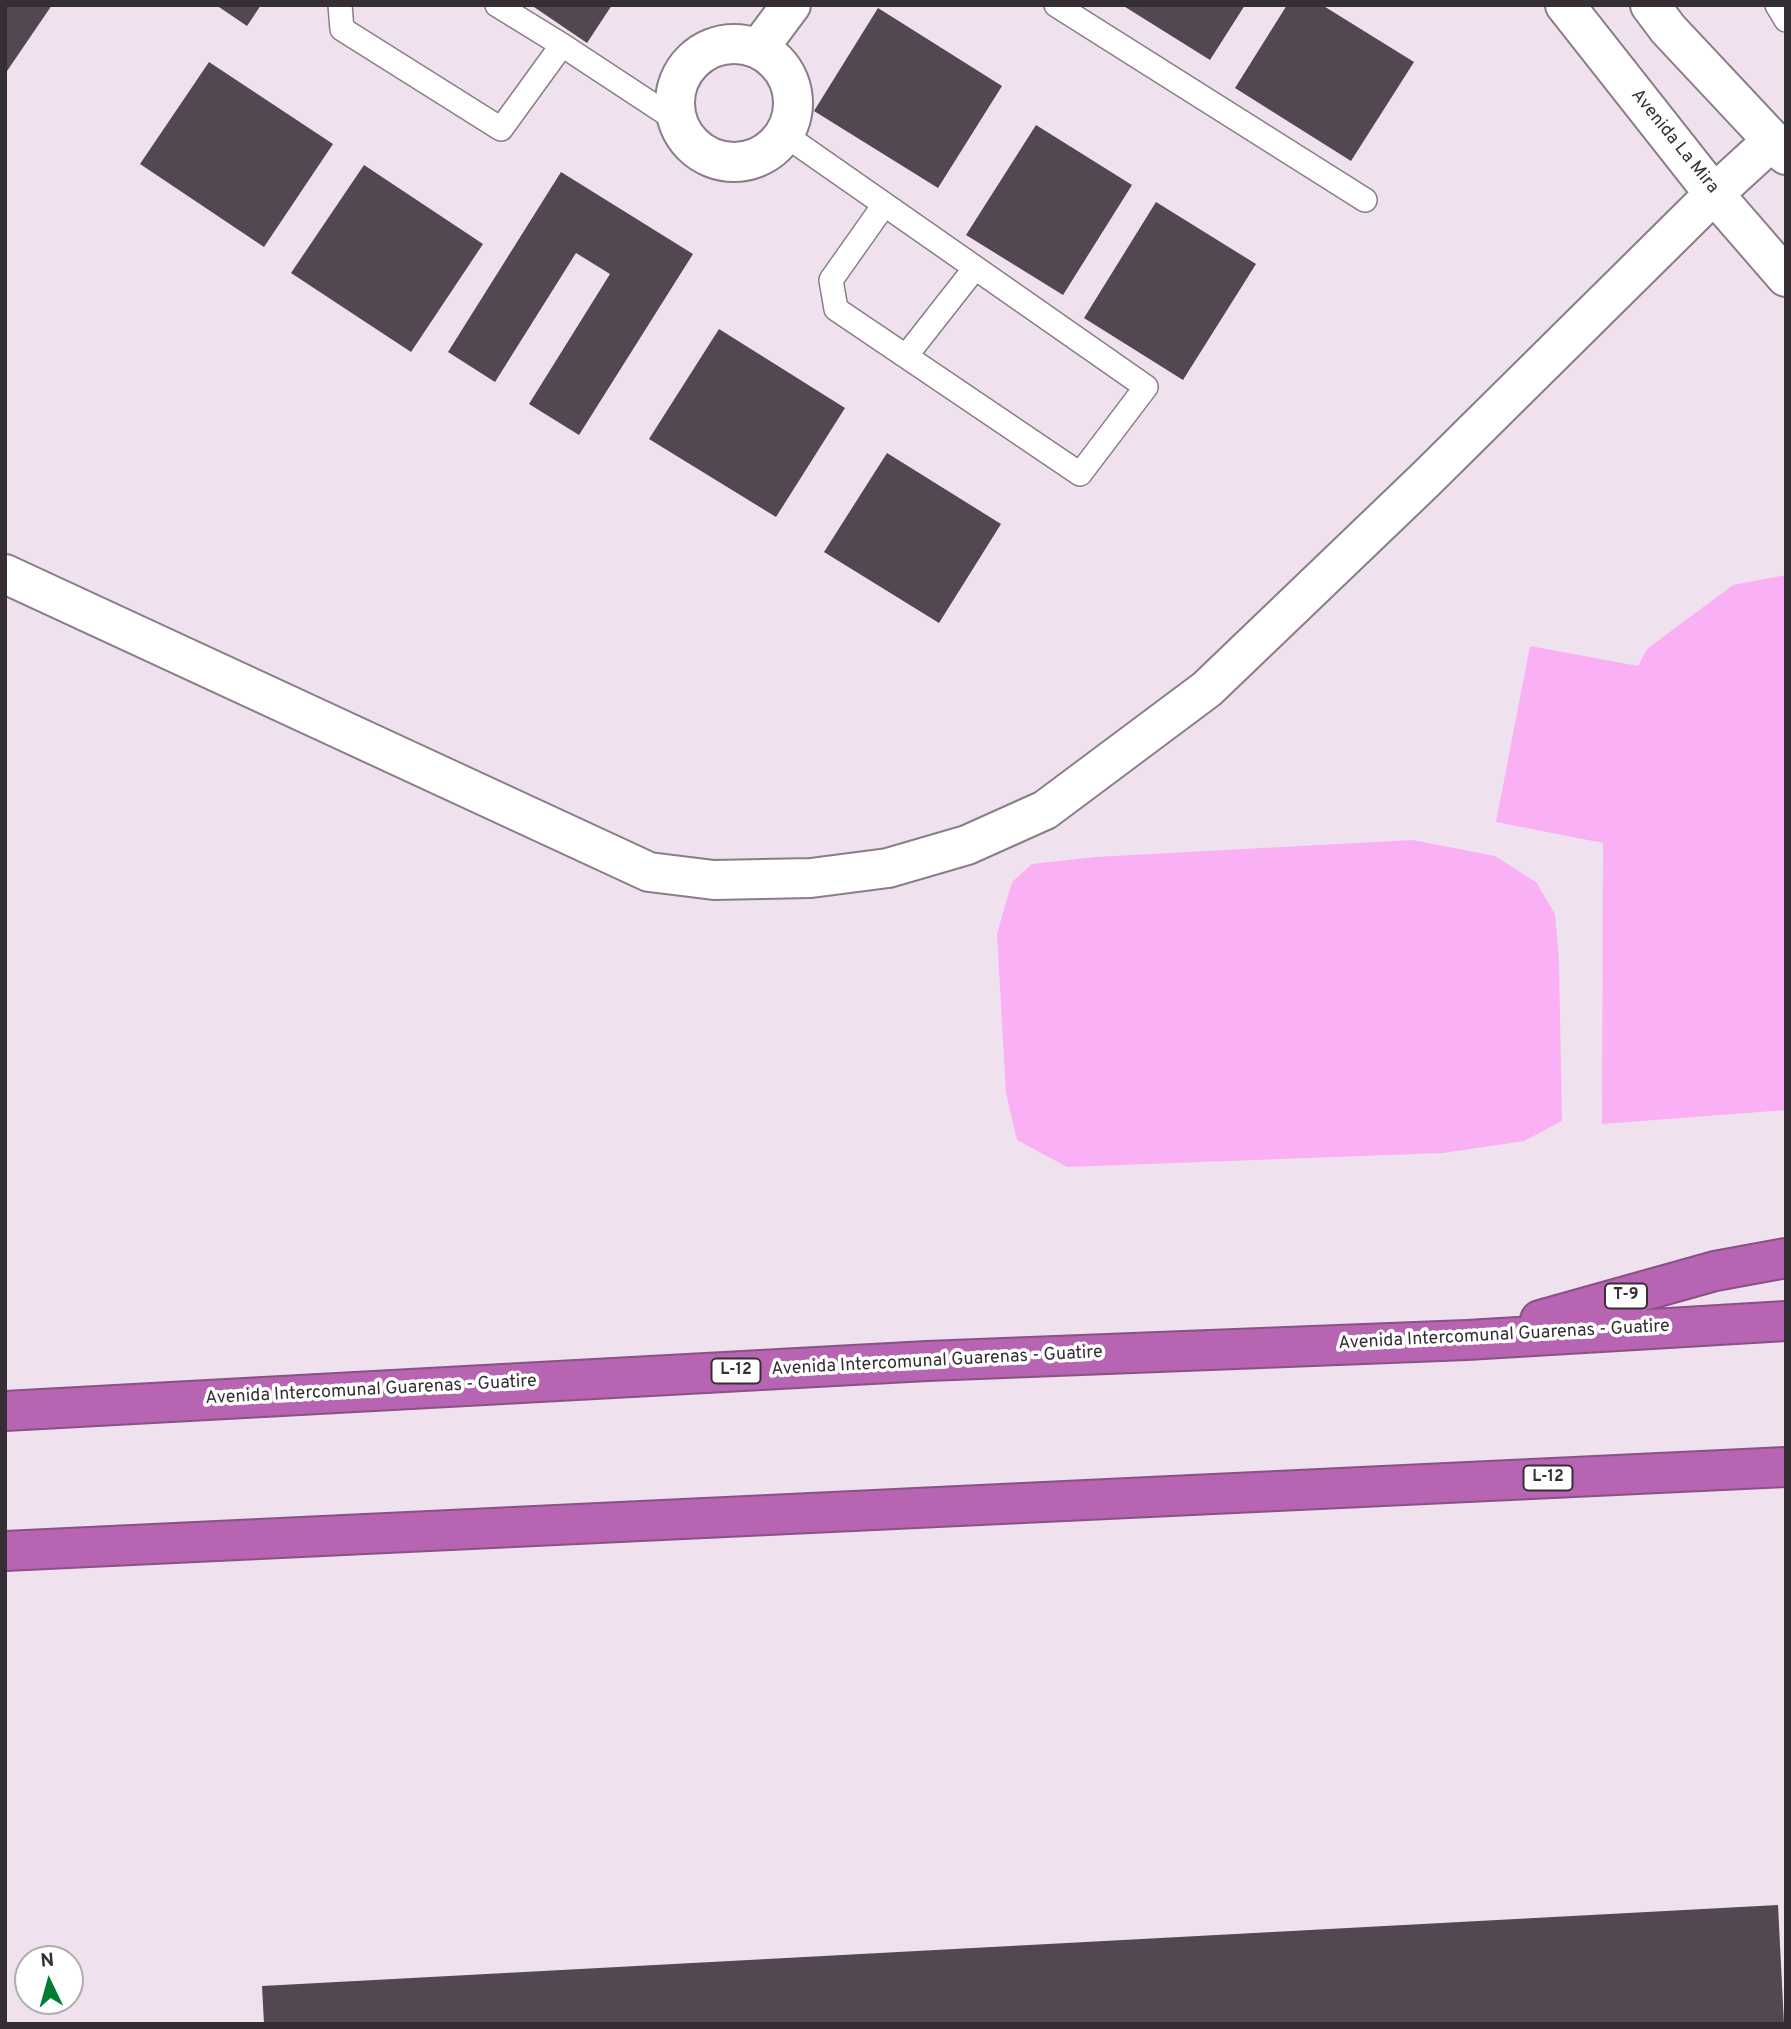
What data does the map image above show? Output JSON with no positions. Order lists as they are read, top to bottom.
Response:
{
  "streets": {
    "highway": ["T-9", "Avenida Intercomunal Guarenas - Guatire", "L-12"],
    "street": ["Avenida La Mira"]
  },
  "crossings": [
    ["T-9", "Avenida Intercomunal Guarenas - Guatire"]
  ],
  "north": "top"
}
